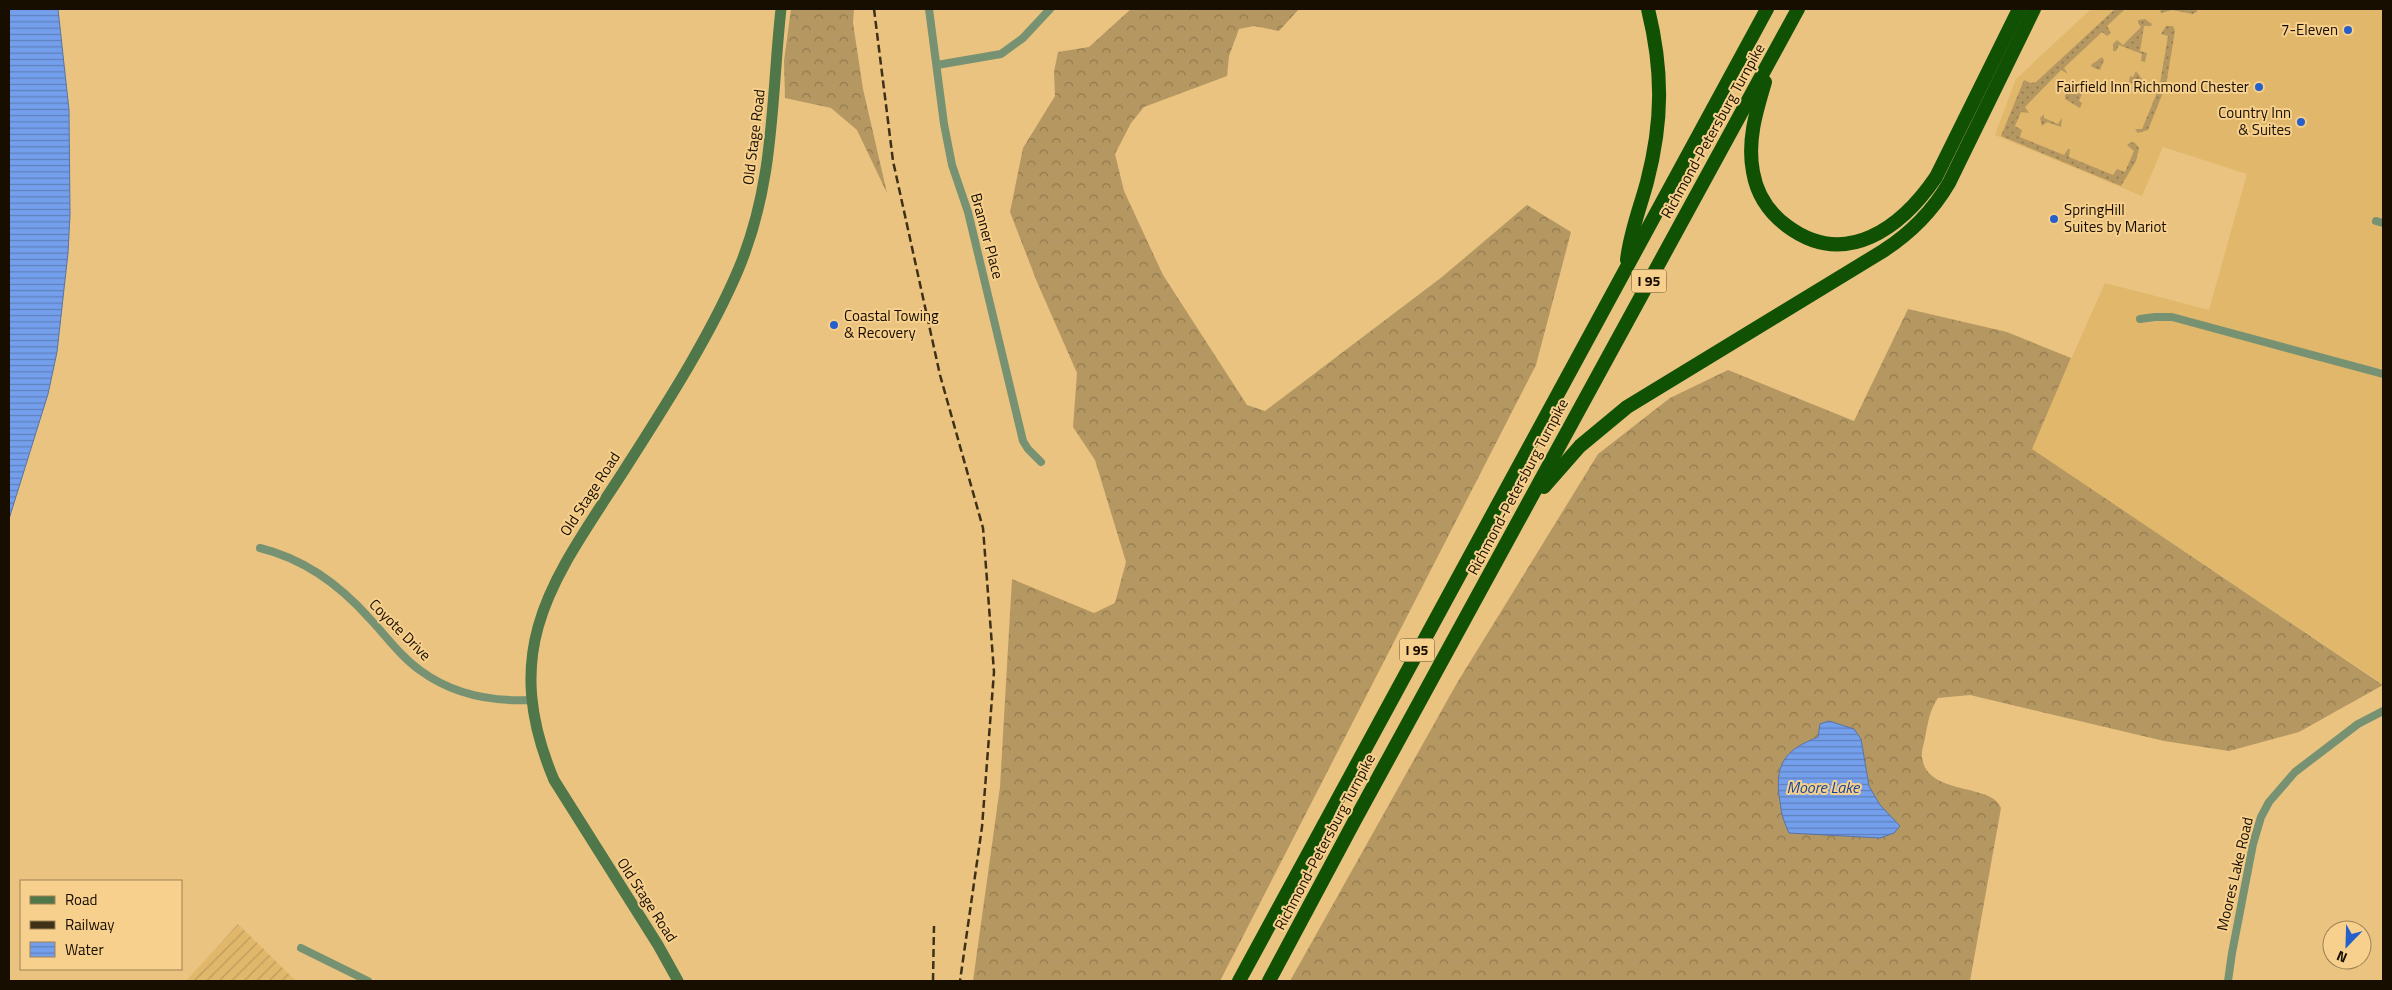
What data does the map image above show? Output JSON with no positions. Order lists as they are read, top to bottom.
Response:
{
  "streets": {
    "highway": ["Richmond-Petersburg Turnpike", "I 95"],
    "street": [
      "Old Stage Road",
      "Branner Place",
      "Coyote Drive",
      "Moores Lake Road"
    ]
  },
  "crossings": [
    ["Old Stage Road", "Coyote Drive"]
  ],
  "water": ["Moore Lake"],
  "places": [
    "7-Eleven",
    "Fairfield Inn Richmond Chester",
    "Country Inn & Suites",
    "SpringHill Suites by Mariot",
    "Coastal Towing & Recovery"
  ],
  "legend": ["Road", "Railway", "Water"],
  "north": "bottom left"
}
